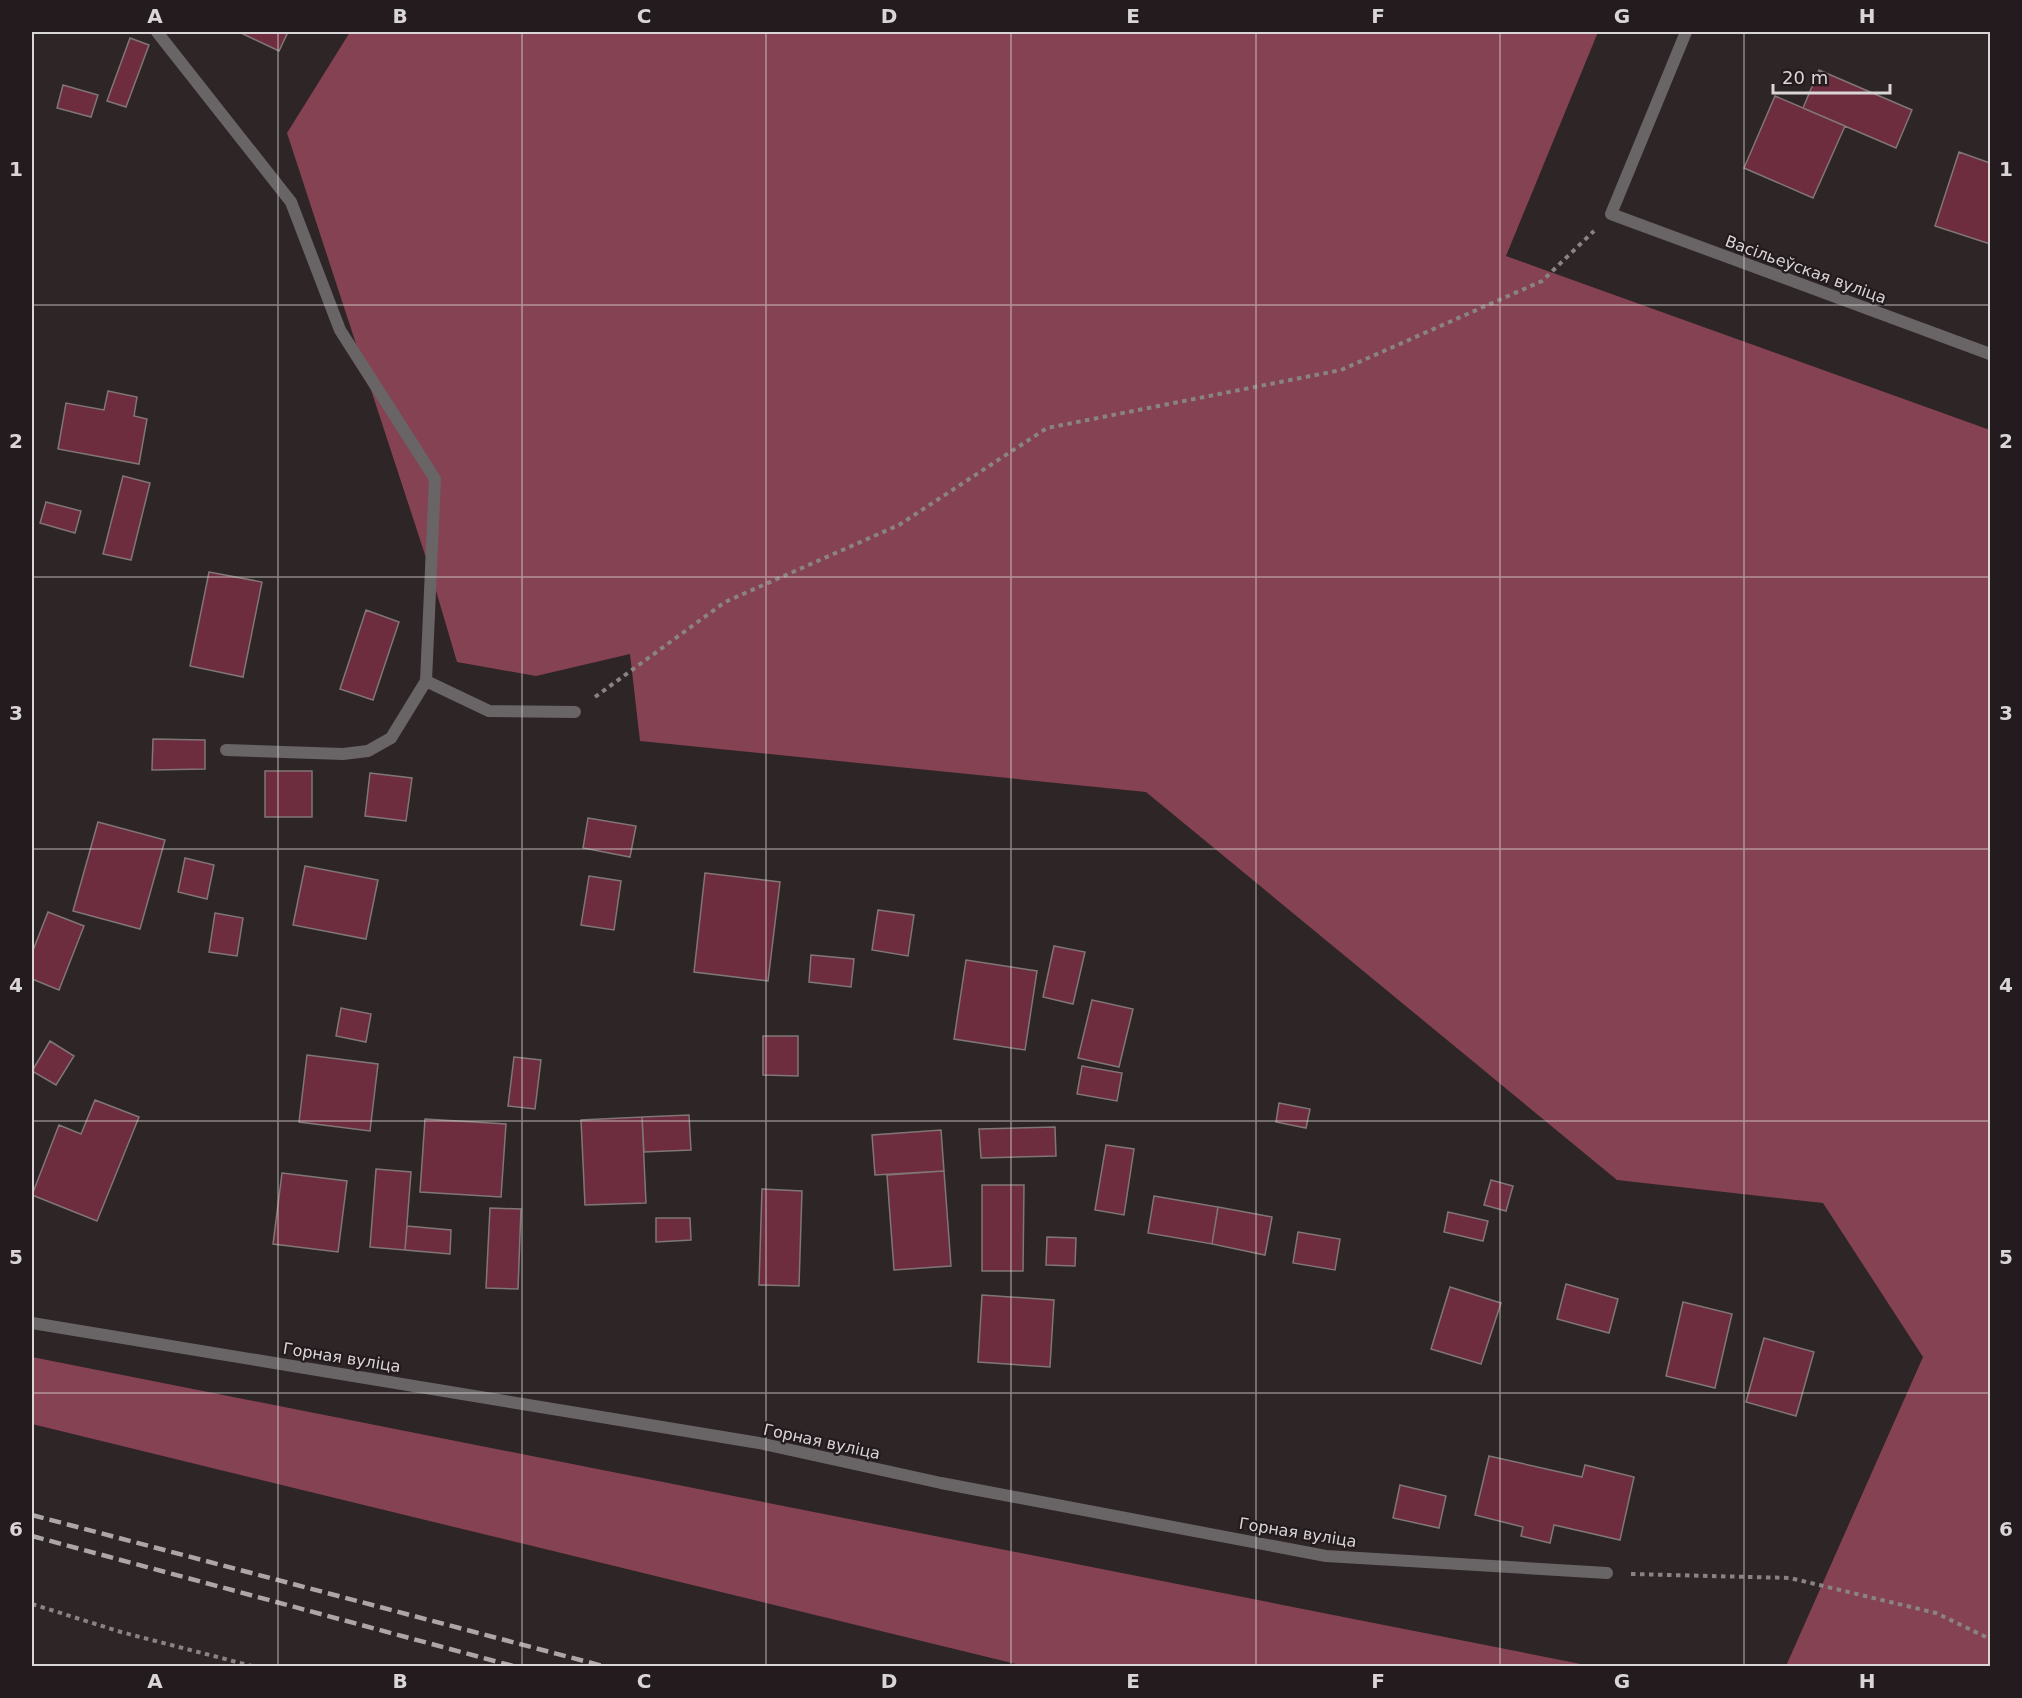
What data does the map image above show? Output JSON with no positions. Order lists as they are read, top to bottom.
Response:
{
  "streets": {
    "street": ["Васільеўская вуліца", "Горная вуліца"]
  },
  "scale_bar": "20 m",
  "grid": {
    "columns": [
      "A",
      "B",
      "C",
      "D",
      "E",
      "F",
      "G",
      "H"
    ],
    "rows": [
      "1",
      "2",
      "3",
      "4",
      "5",
      "6"
    ]
  }
}
